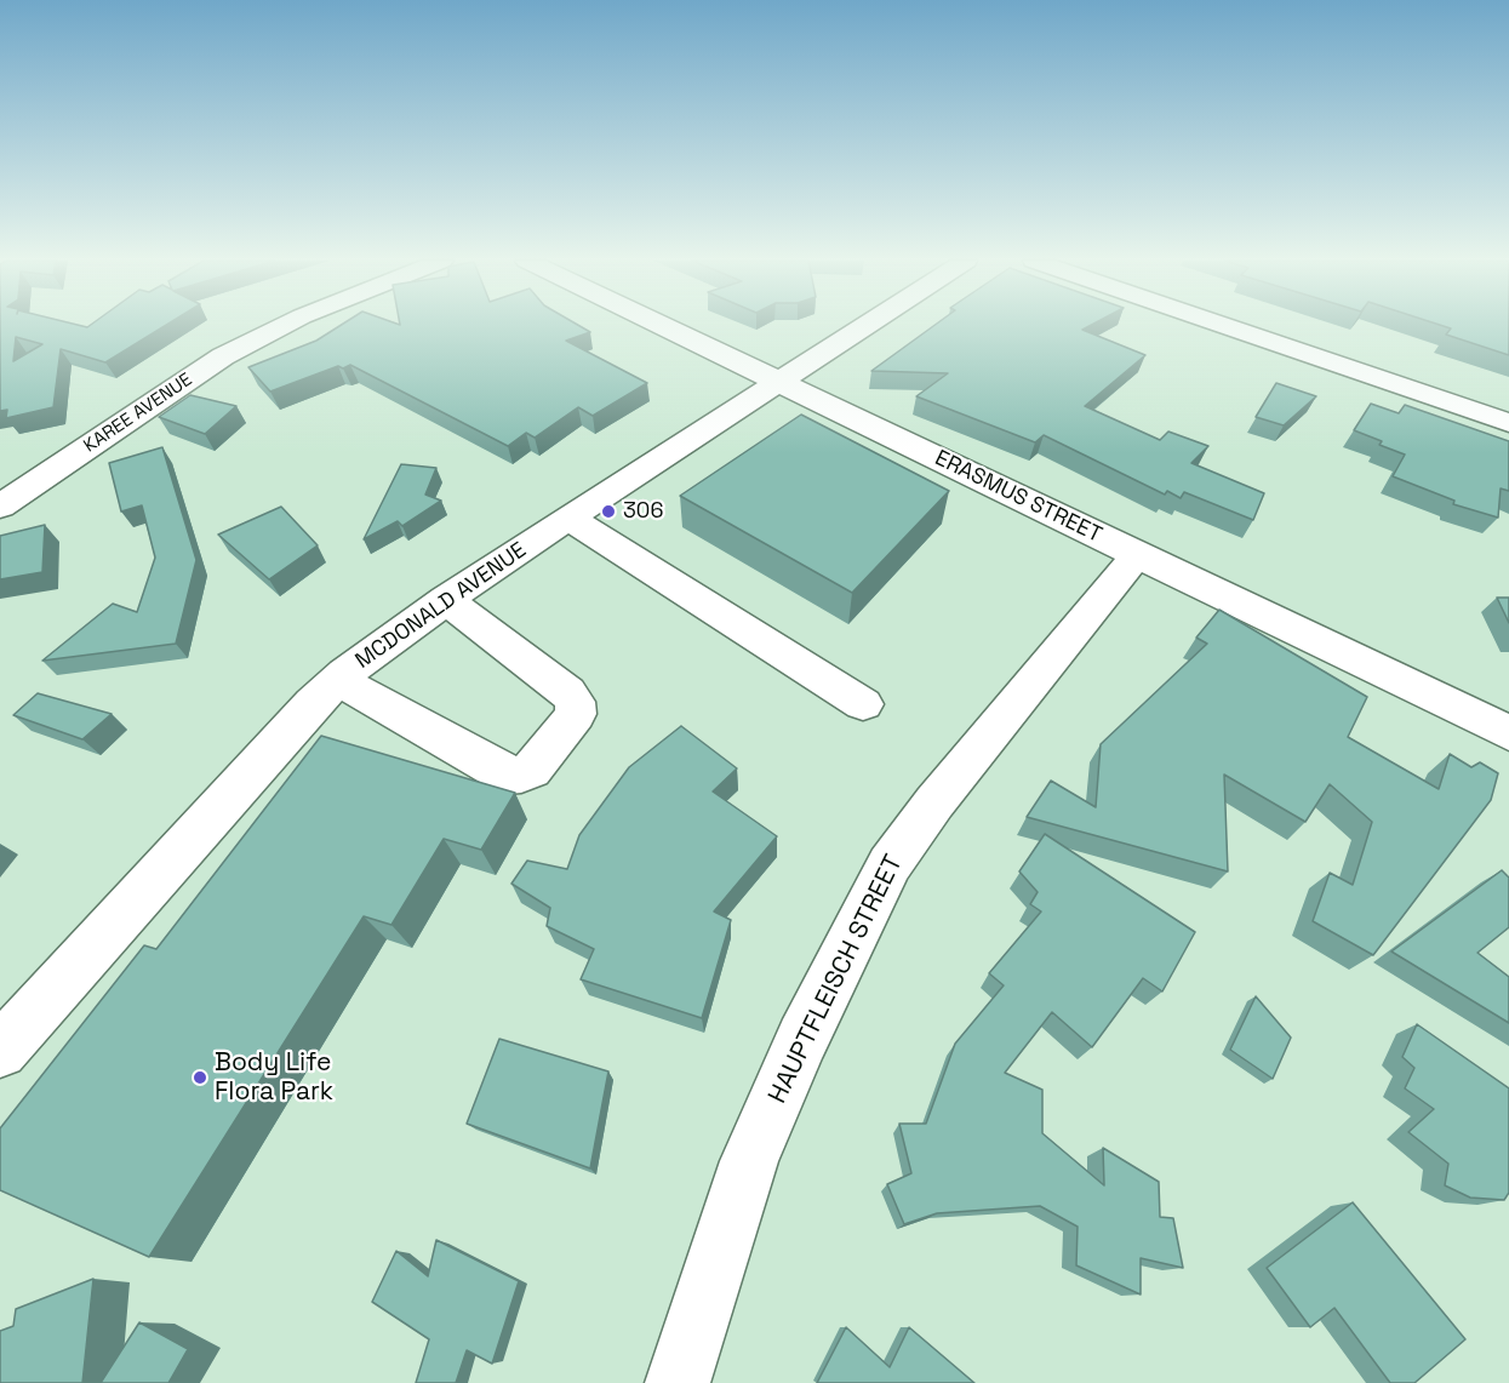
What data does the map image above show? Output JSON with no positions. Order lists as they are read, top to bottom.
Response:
{
  "streets": {
    "street": [
      "KAREE AVENUE",
      "ERASMUS STREET",
      "MCDONALD AVENUE",
      "HAUPTFLEISCH STREET"
    ]
  },
  "crossings": [
    ["ERASMUS STREET", "MCDONALD AVENUE"],
    ["ERASMUS STREET", "HAUPTFLEISCH STREET"]
  ],
  "places": ["306", "Body Life Flora Park"]
}
